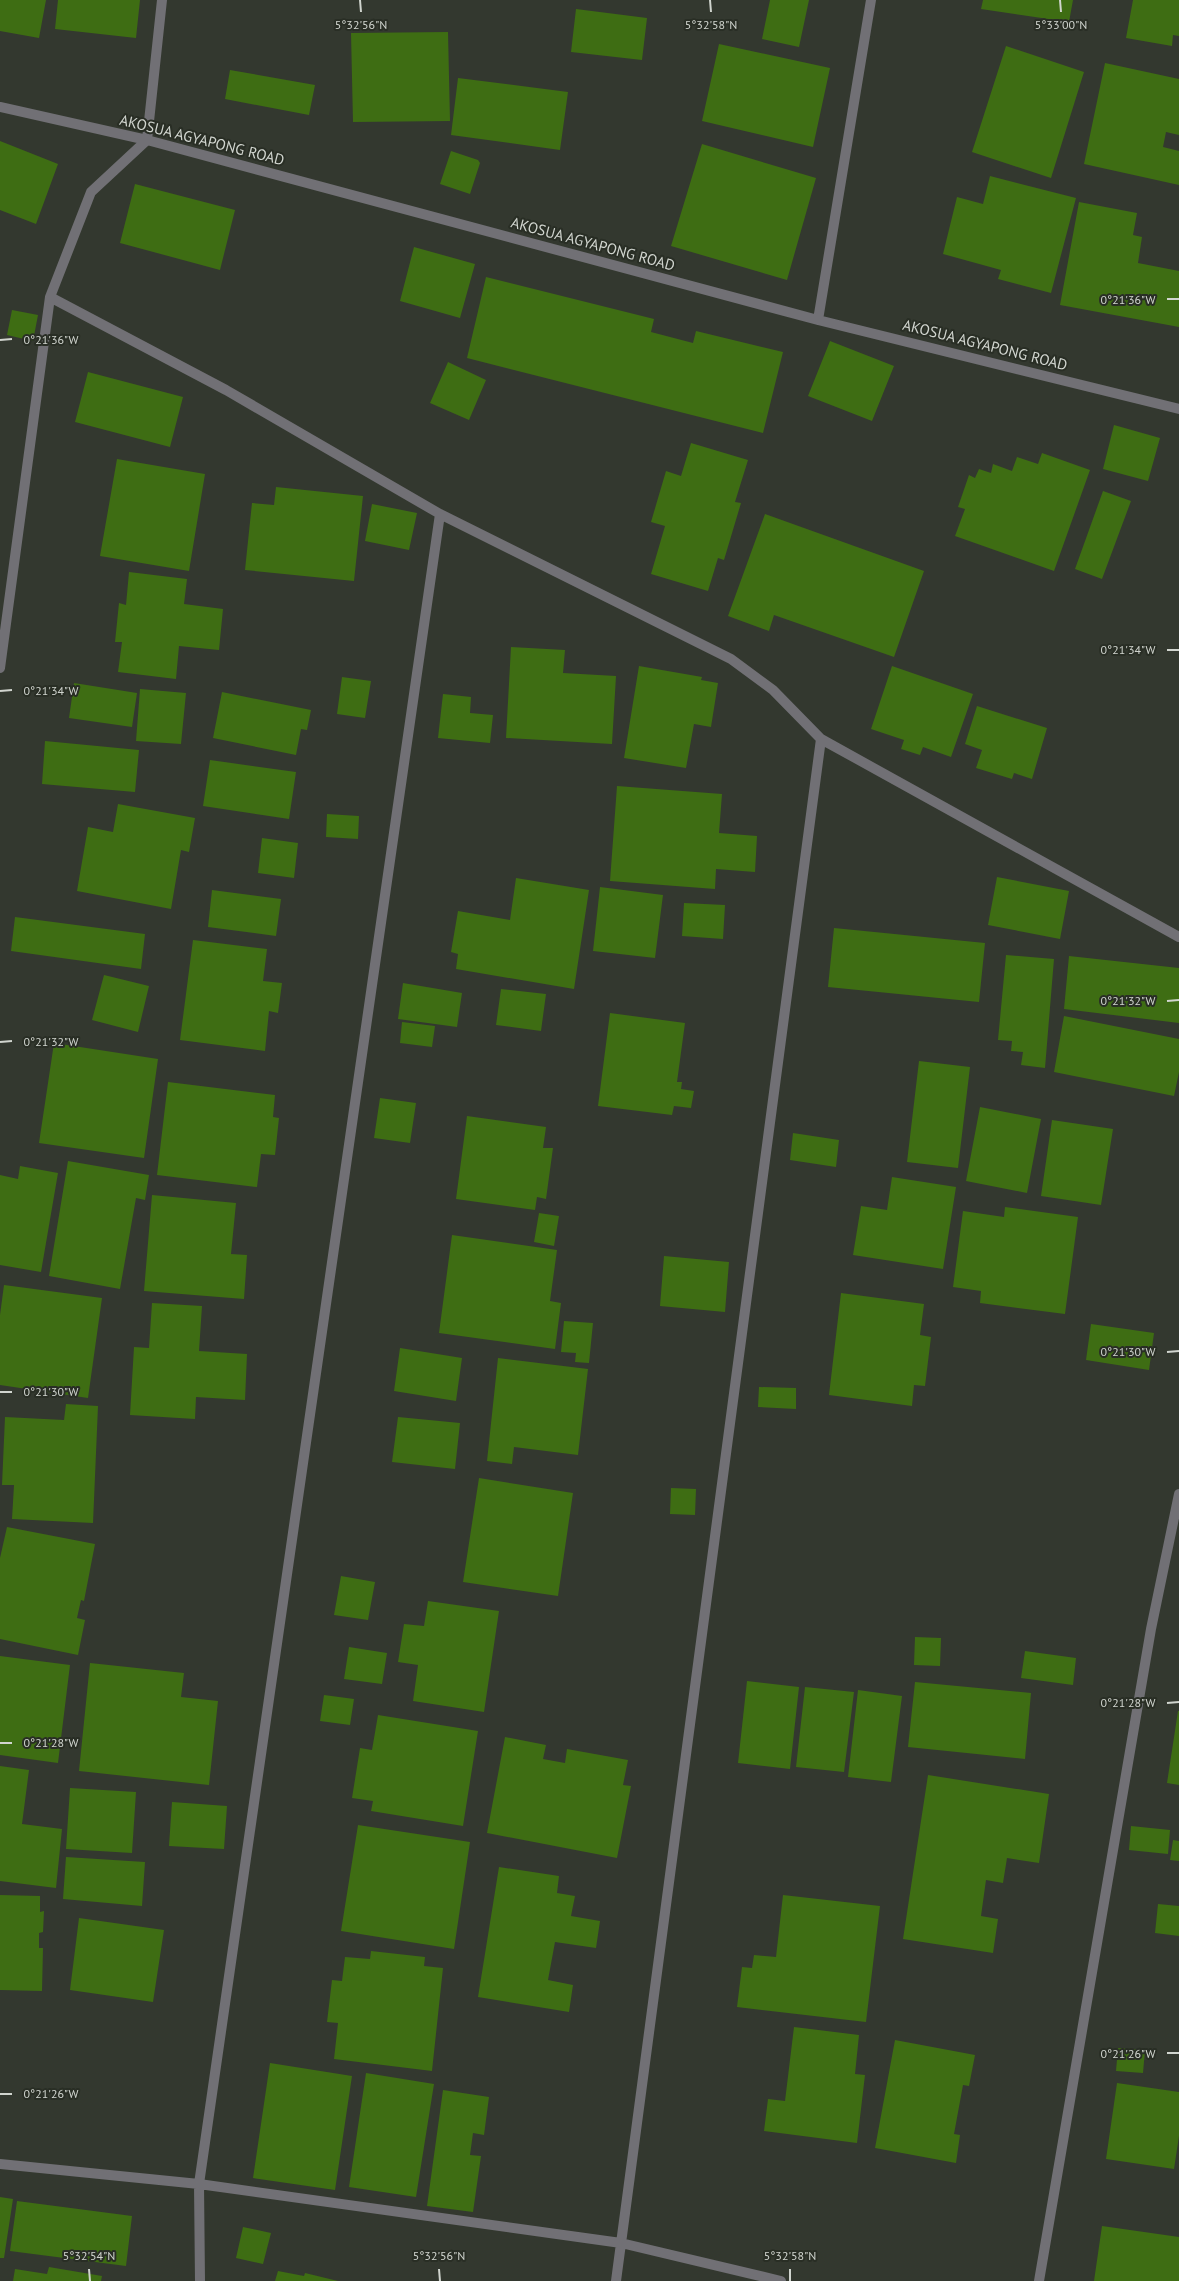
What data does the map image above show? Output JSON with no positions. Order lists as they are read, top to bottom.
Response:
{
  "streets": {
    "street": ["AKOSUA AGYAPONG ROAD"]
  },
  "coordinates": [
    "5°32'56\"N",
    "5°32'58\"N",
    "5°33'00\"N",
    "0°21'36\"W",
    "0°21'34\"W",
    "0°21'32\"W",
    "0°21'30\"W",
    "0°21'28\"W",
    "0°21'26\"W",
    "5°32'54\"N"
  ]
}
